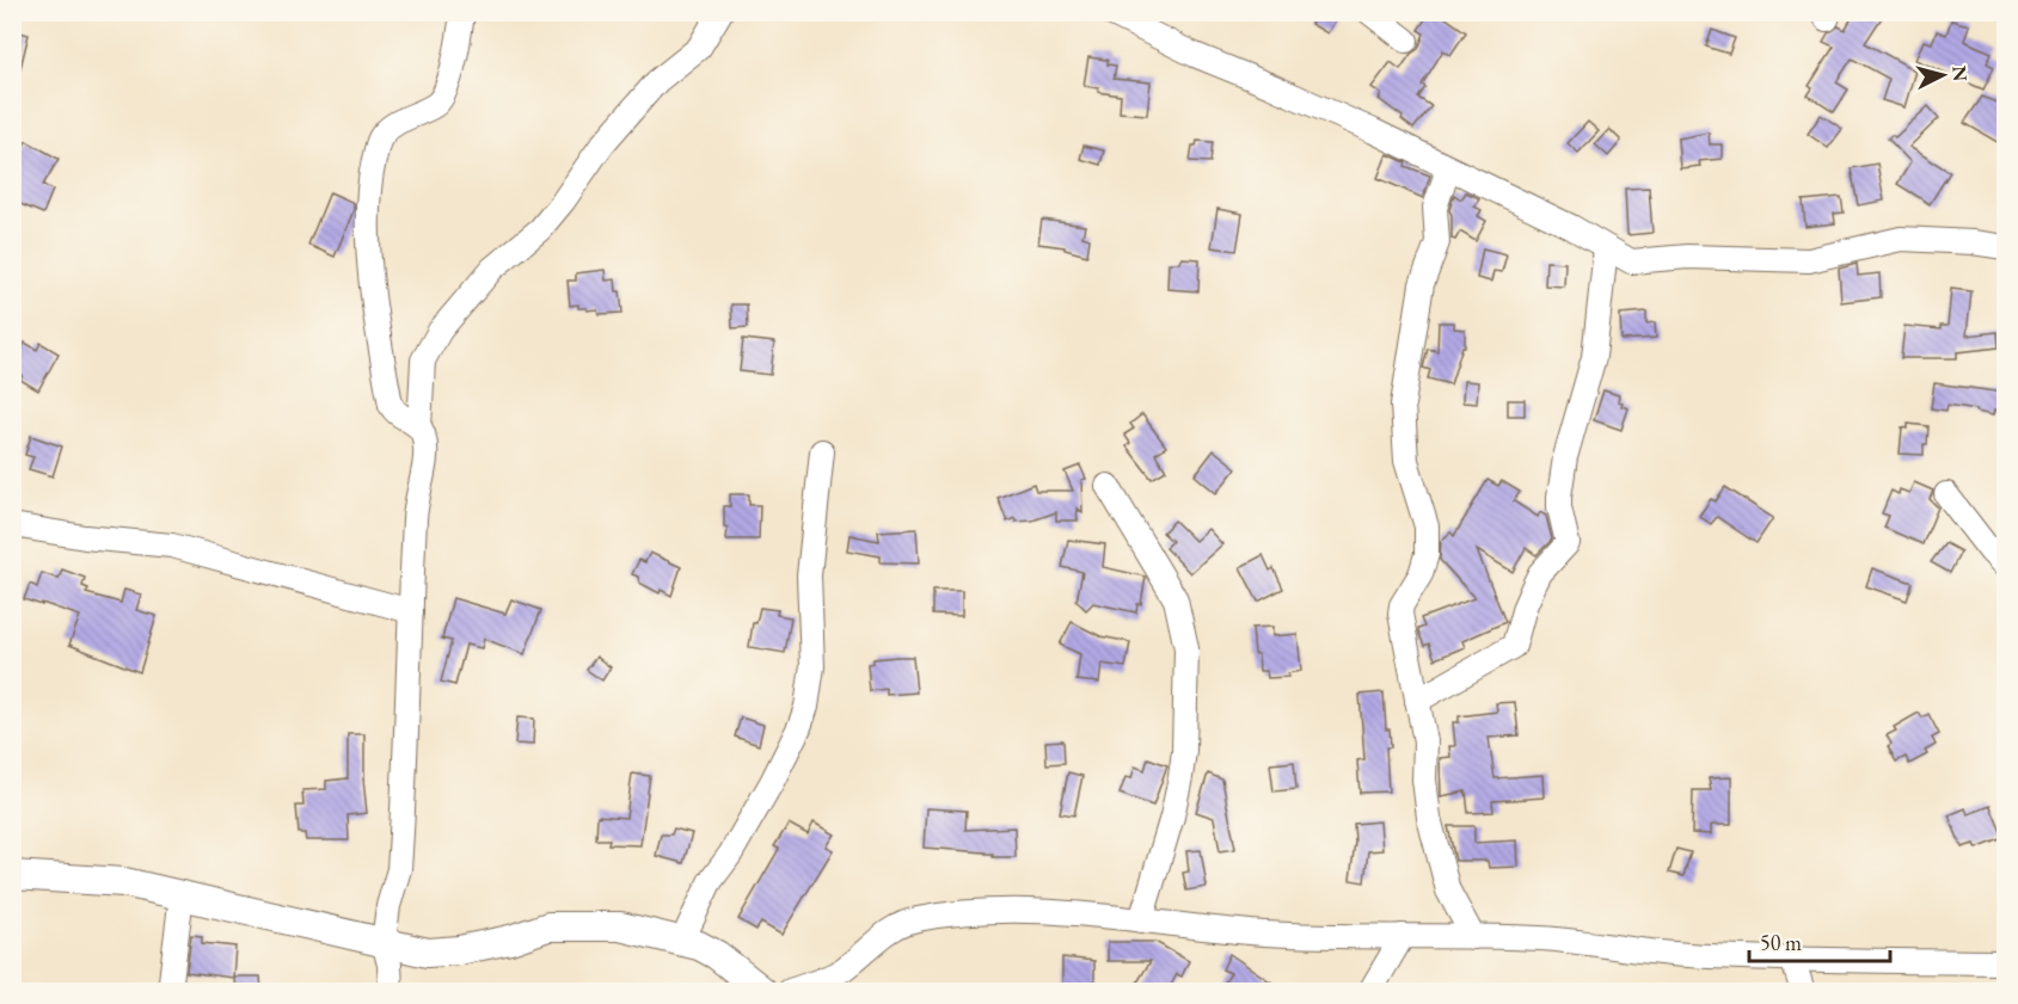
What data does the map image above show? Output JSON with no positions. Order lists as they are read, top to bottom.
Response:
{
  "scale_bar": "50 m",
  "north": "right"
}
